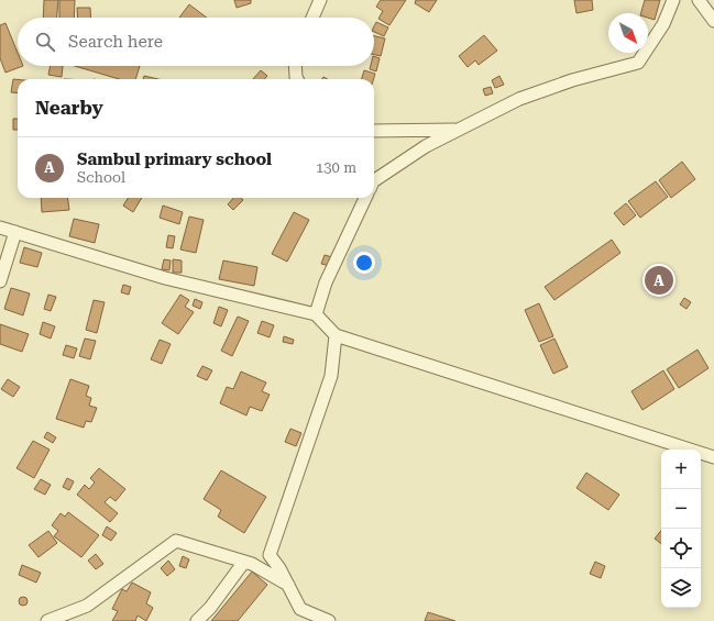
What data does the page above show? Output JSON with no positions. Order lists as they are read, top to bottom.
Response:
{
  "north": "bottom right",
  "page": {
    "search": "Search here",
    "heading": "Nearby",
    "list": [
      {
        "mark": "A",
        "name": "Sambul primary school",
        "note": "School",
        "value": "130 m"
      }
    ],
    "pins": "A",
    "map_buttons": ["+", "−"]
  }
}
